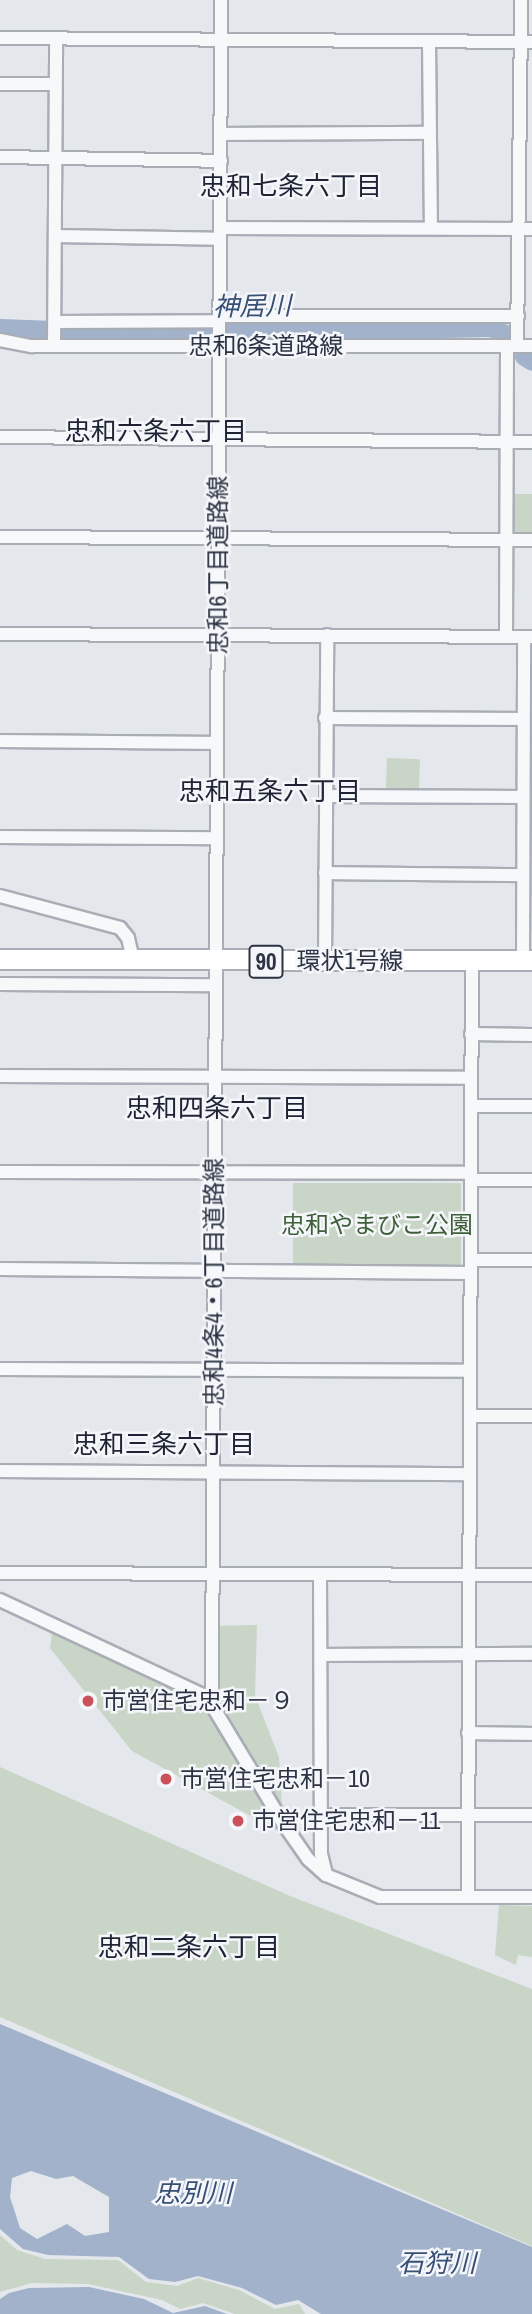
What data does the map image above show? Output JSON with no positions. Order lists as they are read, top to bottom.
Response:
{
  "streets": {
    "main road": ["環状1号線", "90"],
    "street": ["忠和6条道路線", "忠和6丁目道路線", "忠和4条4・6丁目道路線"]
  },
  "crossings": [
    ["忠和6条道路線", "忠和6丁目道路線"],
    ["忠和6丁目道路線", "環状1号線"],
    ["忠和6丁目道路線", "忠和4条4・6丁目道路線"],
    ["環状1号線", "忠和4条4・6丁目道路線"]
  ],
  "districts": [
    "忠和七条六丁目",
    "忠和六条六丁目",
    "忠和五条六丁目",
    "忠和四条六丁目",
    "忠和三条六丁目",
    "忠和二条六丁目"
  ],
  "water": ["神居川", "忠別川", "石狩川"],
  "parks": ["忠和やまびこ公園"],
  "places": ["市営住宅忠和－９", "市営住宅忠和－10", "市営住宅忠和－11"]
}
